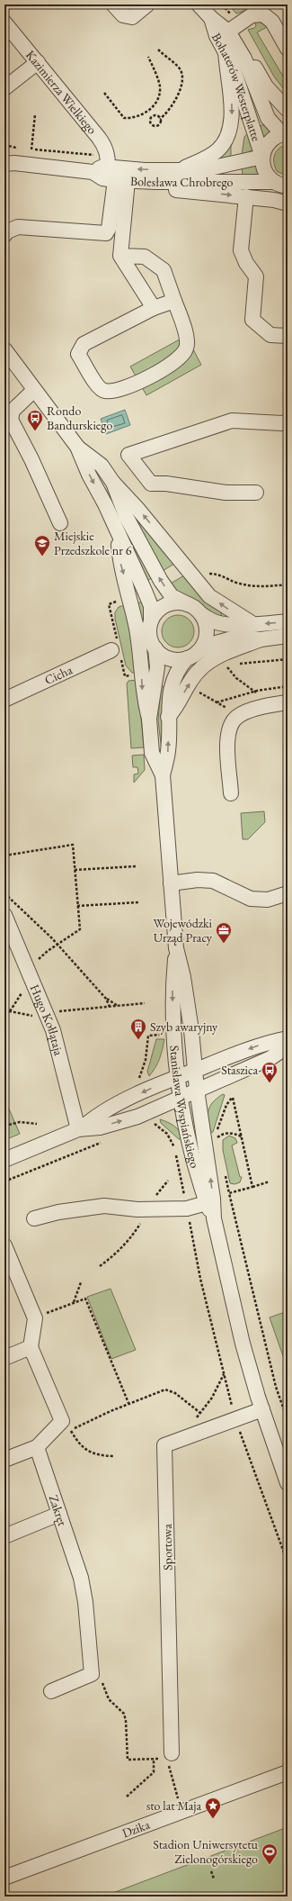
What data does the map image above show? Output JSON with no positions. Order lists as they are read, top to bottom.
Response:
{
  "streets": {
    "street": [
      "Bohaterów Westerplatte",
      "Kazimierza Wielkiego",
      "Bolesława Chrobrego",
      "Cicha",
      "Hugo Kołłątaja",
      "Stanisława Wyspiańskiego",
      "Zakręt",
      "Sportowa",
      "Dzika"
    ]
  },
  "crossings": [
    ["Bohaterów Westerplatte", "Bolesława Chrobrego"],
    ["Kazimierza Wielkiego", "Bolesława Chrobrego"],
    ["Stanisława Wyspiańskiego", "Sportowa"]
  ],
  "places": {
    "bus stop": ["Rondo Bandurskiego", "Staszica"],
    "school or university": ["Miejskie Przedszkole nr 6"],
    "office": ["Wojewódzki Urząd Pracy"],
    "building": ["Szyb awaryjny"],
    "place": ["sto lat Maja"],
    "sports": ["Stadion Uniwersytetu Zielonogórskiego"]
  }
}
